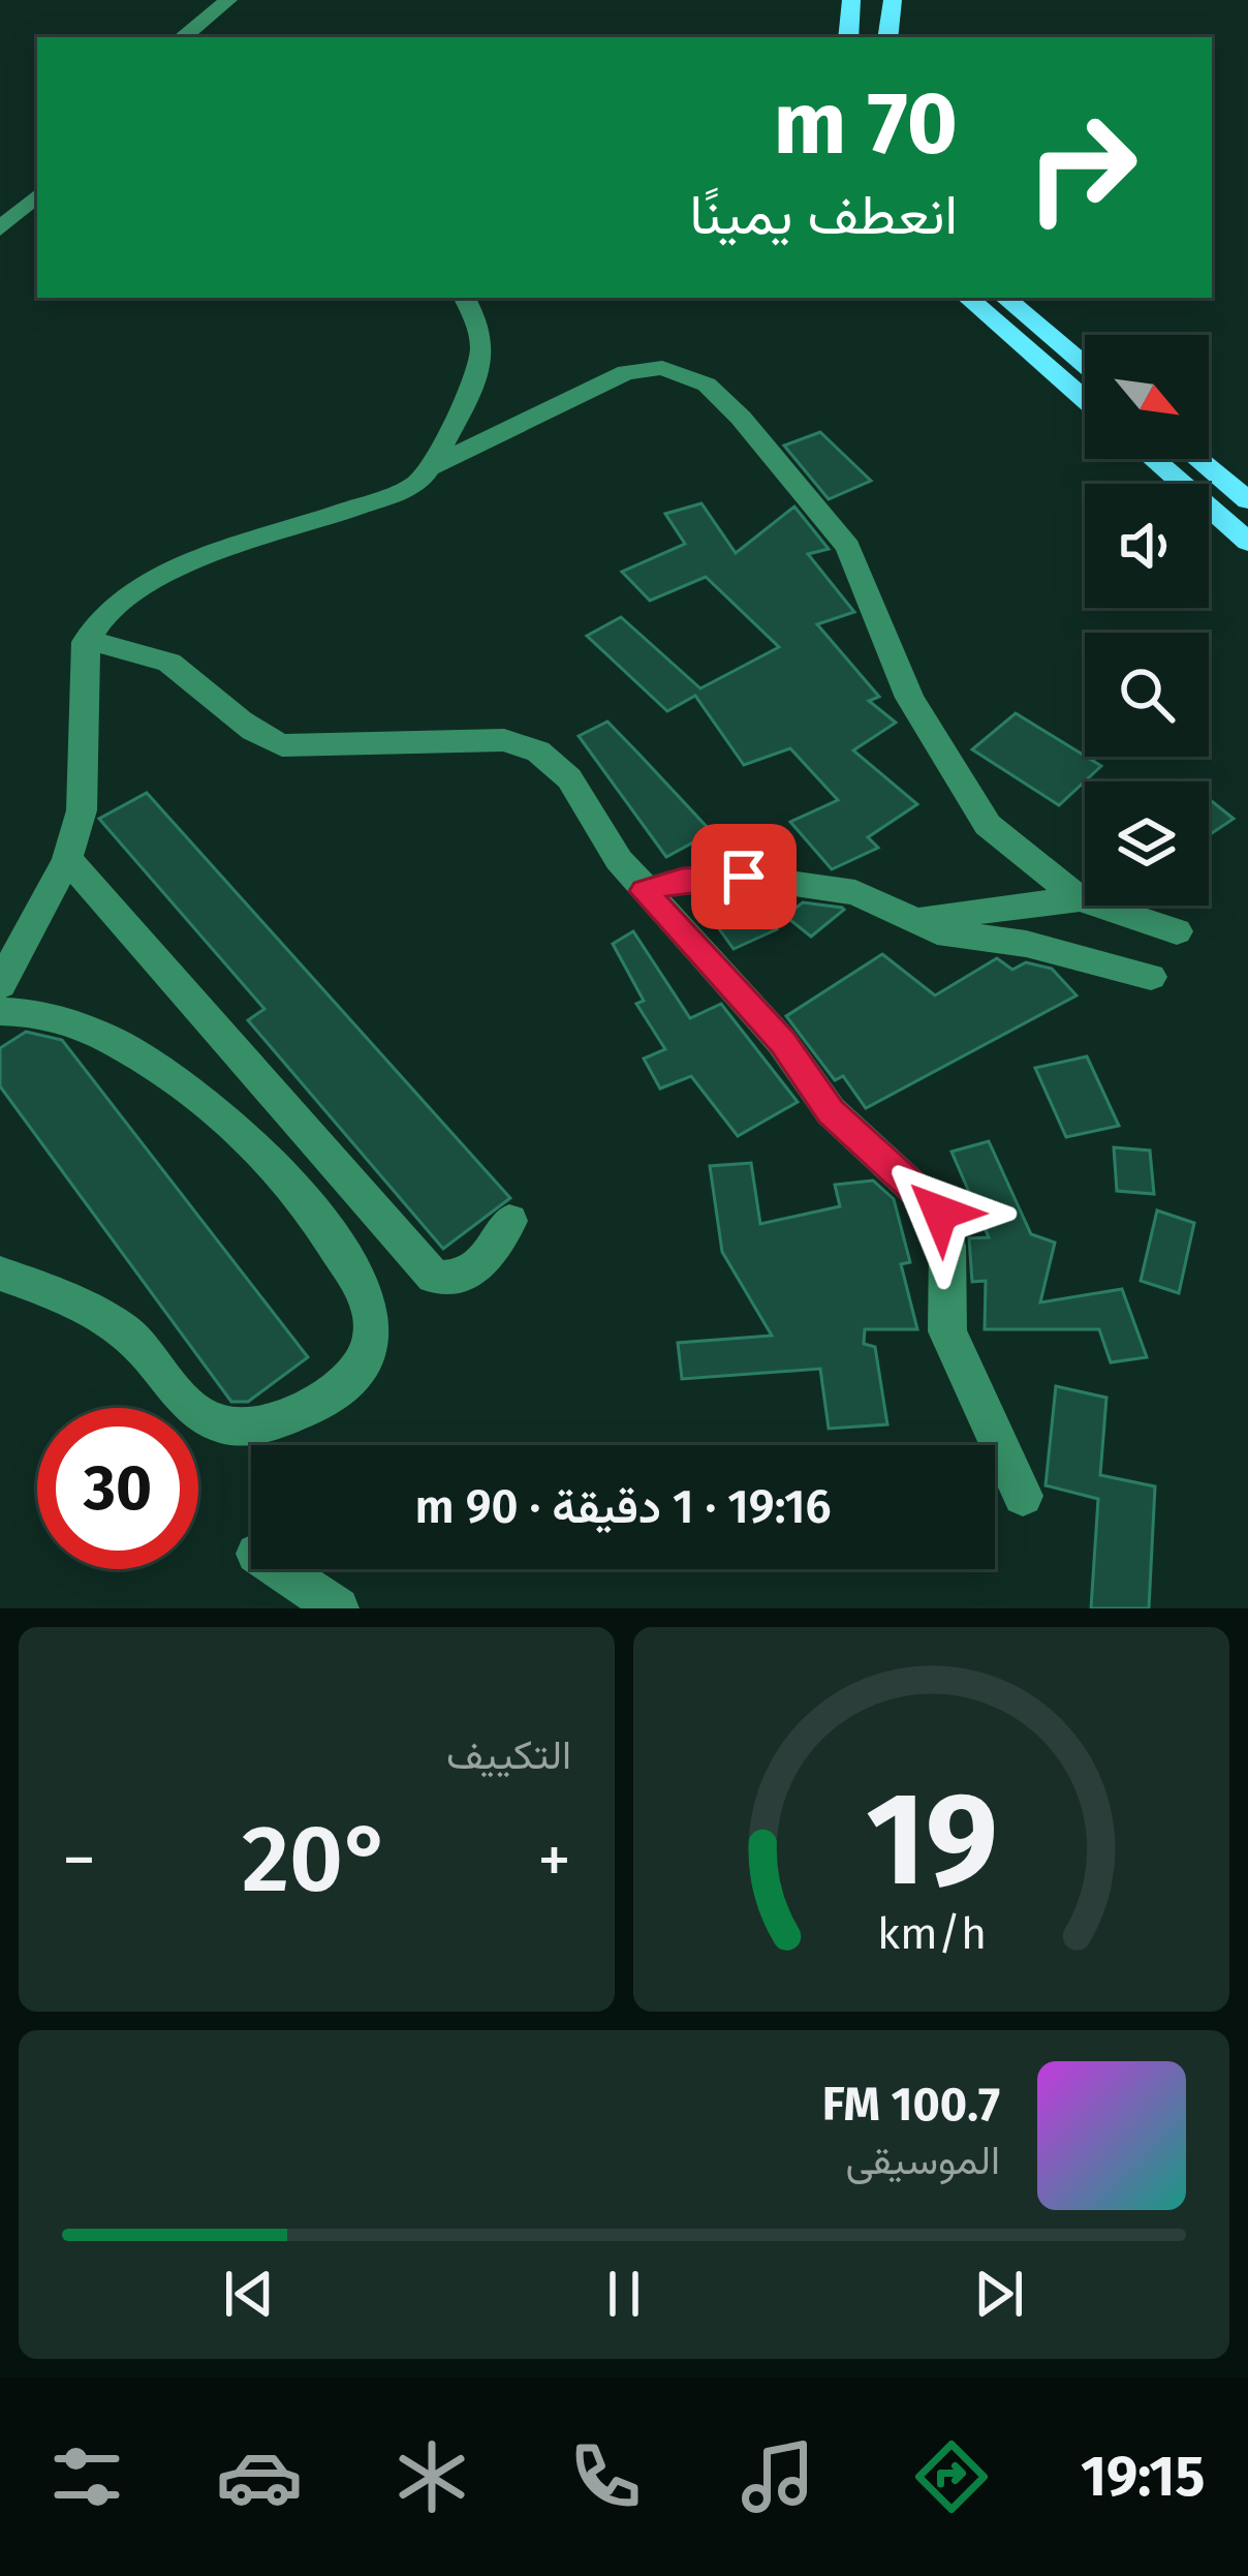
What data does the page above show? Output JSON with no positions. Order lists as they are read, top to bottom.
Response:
{
  "north": "bottom right",
  "page": {
    "turn": ["70 m", "انعطف يمينًا"],
    "limit": "30",
    "trip": "19:16 · 1 دقيقة · 90 m",
    "tile": "التكييف",
    "heat": ["−", "20°", "+"],
    "song": ["100.7 FM", "الموسيقى"],
    "tabs": "19:15",
    "gauge": ["19", "km/h"]
  }
}
